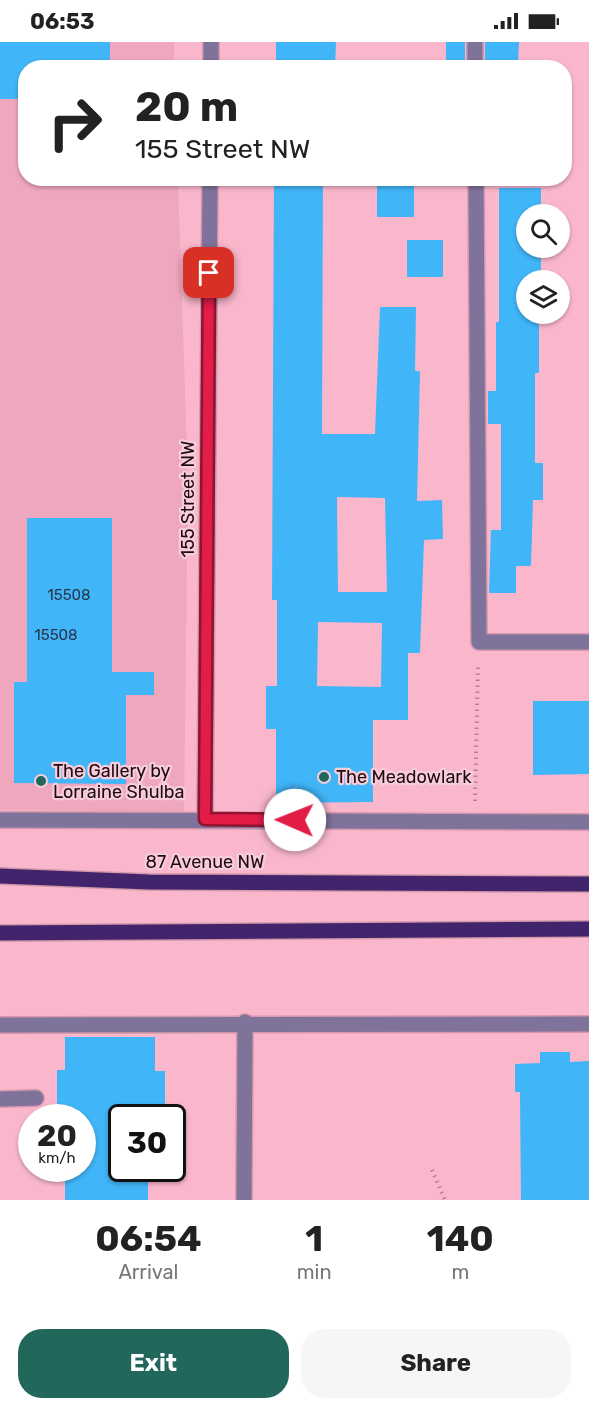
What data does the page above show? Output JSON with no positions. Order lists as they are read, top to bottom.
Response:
{
  "streets": {
    "main road": ["87 Avenue NW"],
    "street": ["155 Street NW"]
  },
  "places": ["The Meadowlark", "The Gallery by Lorraine Shulba"],
  "house_numbers": ["15508", "15508"],
  "page": {
    "status": "06:53",
    "turn": ["20 m", "155 Street NW"],
    "speed": "20 km/h",
    "limit": "30",
    "eta": [
      "06:54",
      "Arrival",
      "1",
      "min",
      "140",
      "m"
    ],
    "buttons": ["Exit", "Share"]
  }
}
